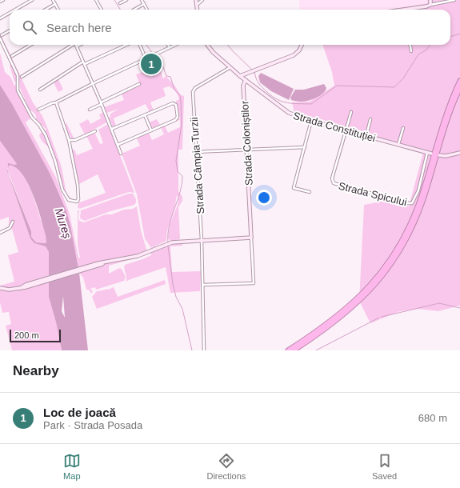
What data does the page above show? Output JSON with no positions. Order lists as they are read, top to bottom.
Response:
{
  "streets": {
    "street": [
      "Strada Constituției",
      "Strada Coloniștilor",
      "Strada Câmpia Turzii",
      "Strada Spicului"
    ]
  },
  "crossings": [
    ["Strada Constituției", "Strada Coloniștilor"],
    ["Strada Constituției", "Strada Câmpia Turzii"],
    ["Strada Constituției", "Strada Spicului"],
    ["Strada Coloniștilor", "Strada Câmpia Turzii"]
  ],
  "water": ["Mureș"],
  "scale_bar": "200 m",
  "page": {
    "search": "Search here",
    "pins": "1",
    "scale": "200 m",
    "heading": "Nearby",
    "list": [
      {
        "mark": "1",
        "name": "Loc de joacă",
        "note": "Park · Strada Posada",
        "value": "680 m"
      }
    ],
    "nav": ["Map", "Directions", "Saved"]
  }
}
